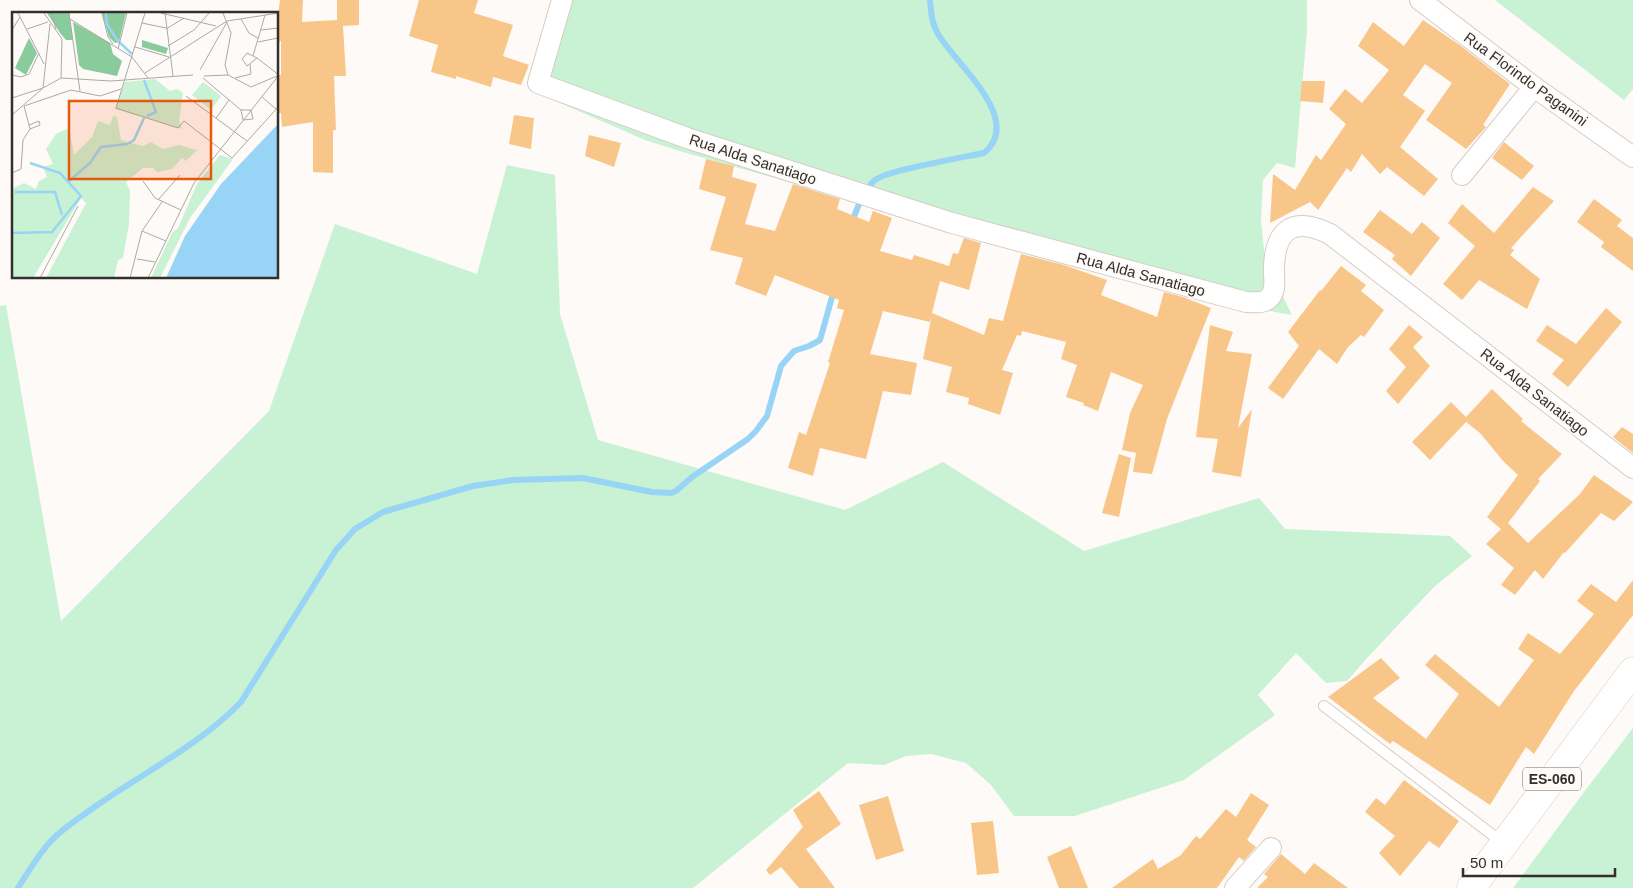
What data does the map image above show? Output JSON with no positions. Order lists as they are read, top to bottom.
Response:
{
  "streets": {
    "main road": ["ES-060"],
    "street": ["Rua Florindo Paganini", "Rua Alda Sanatiago"]
  },
  "scale_bar": "50 m"
}
